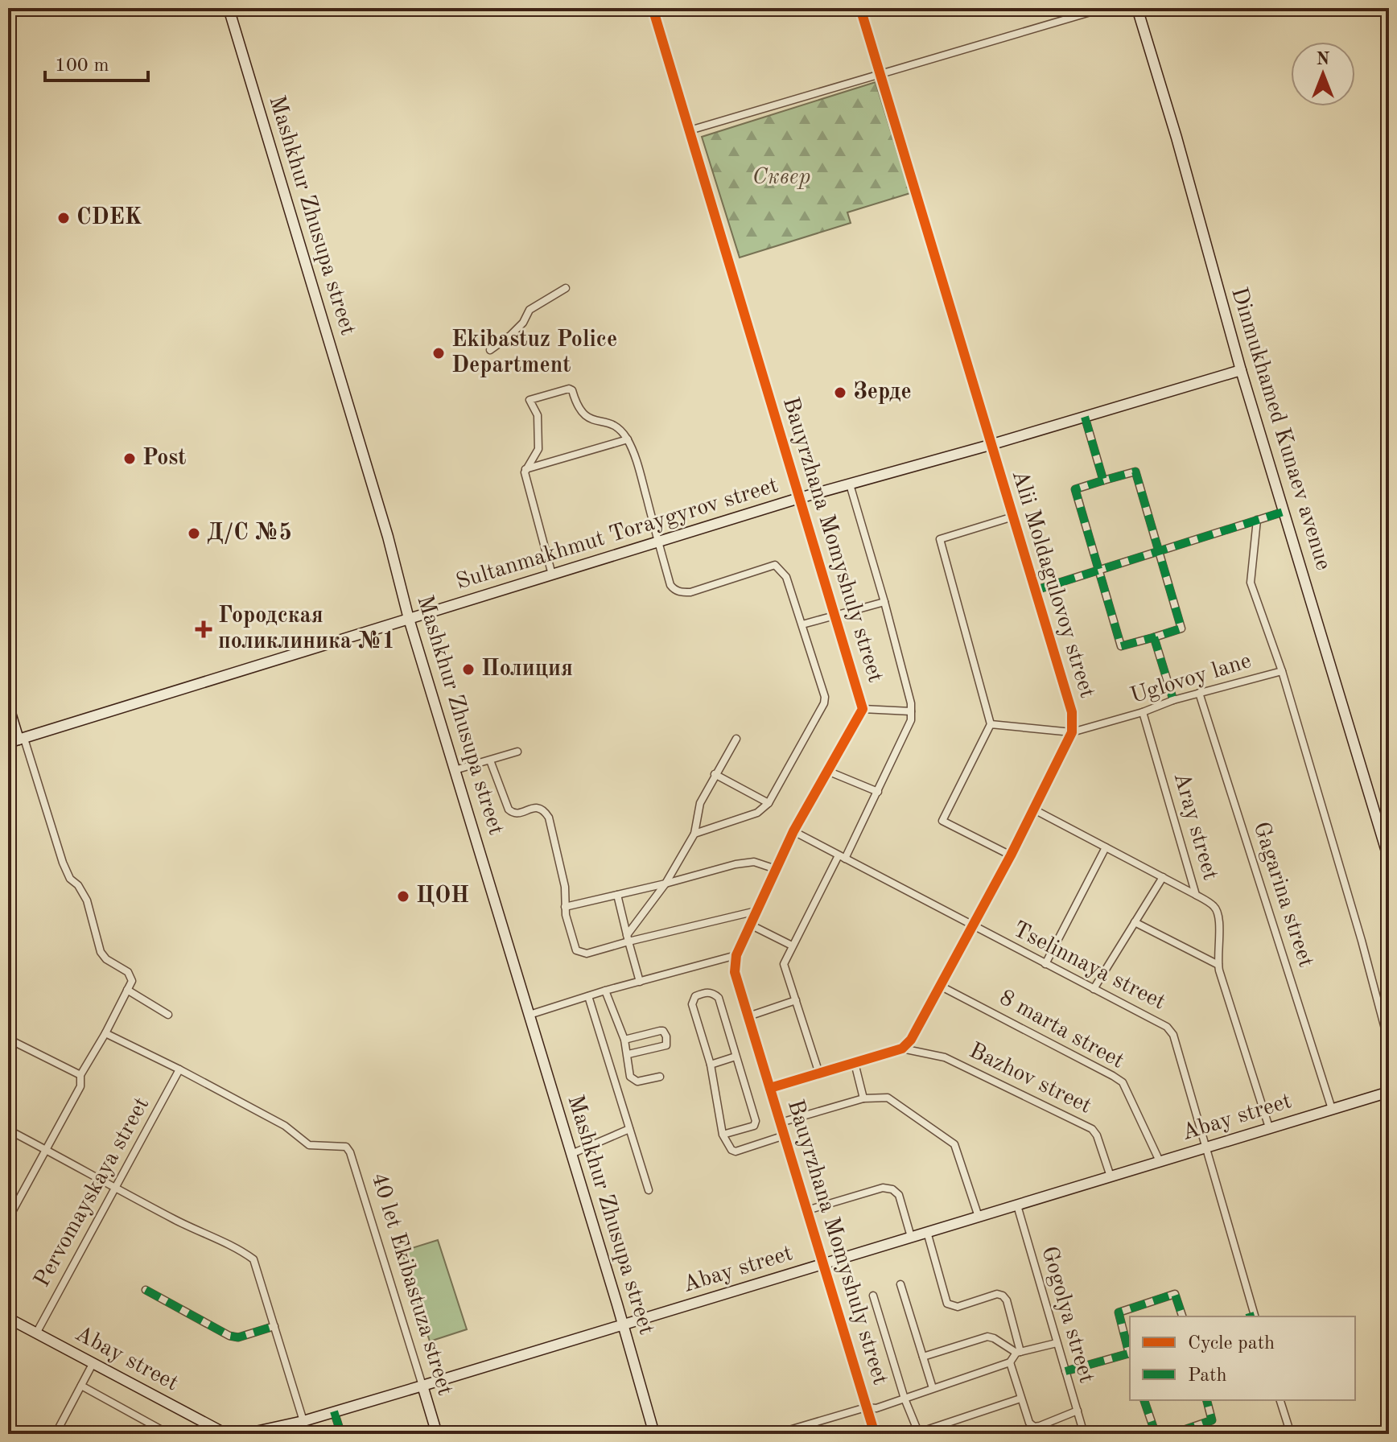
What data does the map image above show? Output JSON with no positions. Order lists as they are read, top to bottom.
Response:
{
  "streets": {
    "street": [
      "Mashkhur Zhusupa street",
      "Dinmukhamed Kunaev avenue",
      "Sultanmakhmut Toraygyrov street",
      "Bauyrzhana Momyshuly street",
      "Alii Moldagulovoy street",
      "Uglovoy lane",
      "Aray street",
      "Gagarina street",
      "Tselinnaya street",
      "8 marta street",
      "Bazhov street",
      "Abay street",
      "Pervomayskaya street",
      "40 let Ekibastuza street",
      "Gogolya street"
    ]
  },
  "crossings": [
    ["Mashkhur Zhusupa street", "Sultanmakhmut Toraygyrov street"],
    ["Mashkhur Zhusupa street", "Abay street"],
    ["Dinmukhamed Kunaev avenue", "Sultanmakhmut Toraygyrov street"],
    ["Sultanmakhmut Toraygyrov street", "Bauyrzhana Momyshuly street"],
    ["Sultanmakhmut Toraygyrov street", "Alii Moldagulovoy street"],
    ["Bauyrzhana Momyshuly street", "Tselinnaya street"],
    ["Bauyrzhana Momyshuly street", "Abay street"],
    ["Alii Moldagulovoy street", "Uglovoy lane"],
    ["Alii Moldagulovoy street", "Tselinnaya street"],
    ["Alii Moldagulovoy street", "8 marta street"],
    ["Alii Moldagulovoy street", "Bazhov street"],
    ["Uglovoy lane", "Aray street"],
    ["Uglovoy lane", "Gagarina street"],
    ["Aray street", "Abay street"],
    ["Gagarina street", "Abay street"],
    ["Tselinnaya street", "Abay street"],
    ["8 marta street", "Abay street"],
    ["Bazhov street", "Abay street"],
    ["Abay street", "Pervomayskaya street"],
    ["Abay street", "40 let Ekibastuza street"],
    ["Abay street", "Gogolya street"],
    ["Pervomayskaya street", "40 let Ekibastuza street"]
  ],
  "parks": ["Сквер"],
  "places": {
    "other": [
      "CDEK",
      "Ekibastuz Police Department",
      "Зерде",
      "Post",
      "Д/С №5",
      "Полиция",
      "ЦОН"
    ],
    "health": ["Городская поликлиника №1"]
  },
  "legend": ["Cycle path", "Path"],
  "scale_bar": "100 m",
  "north": "top"
}
